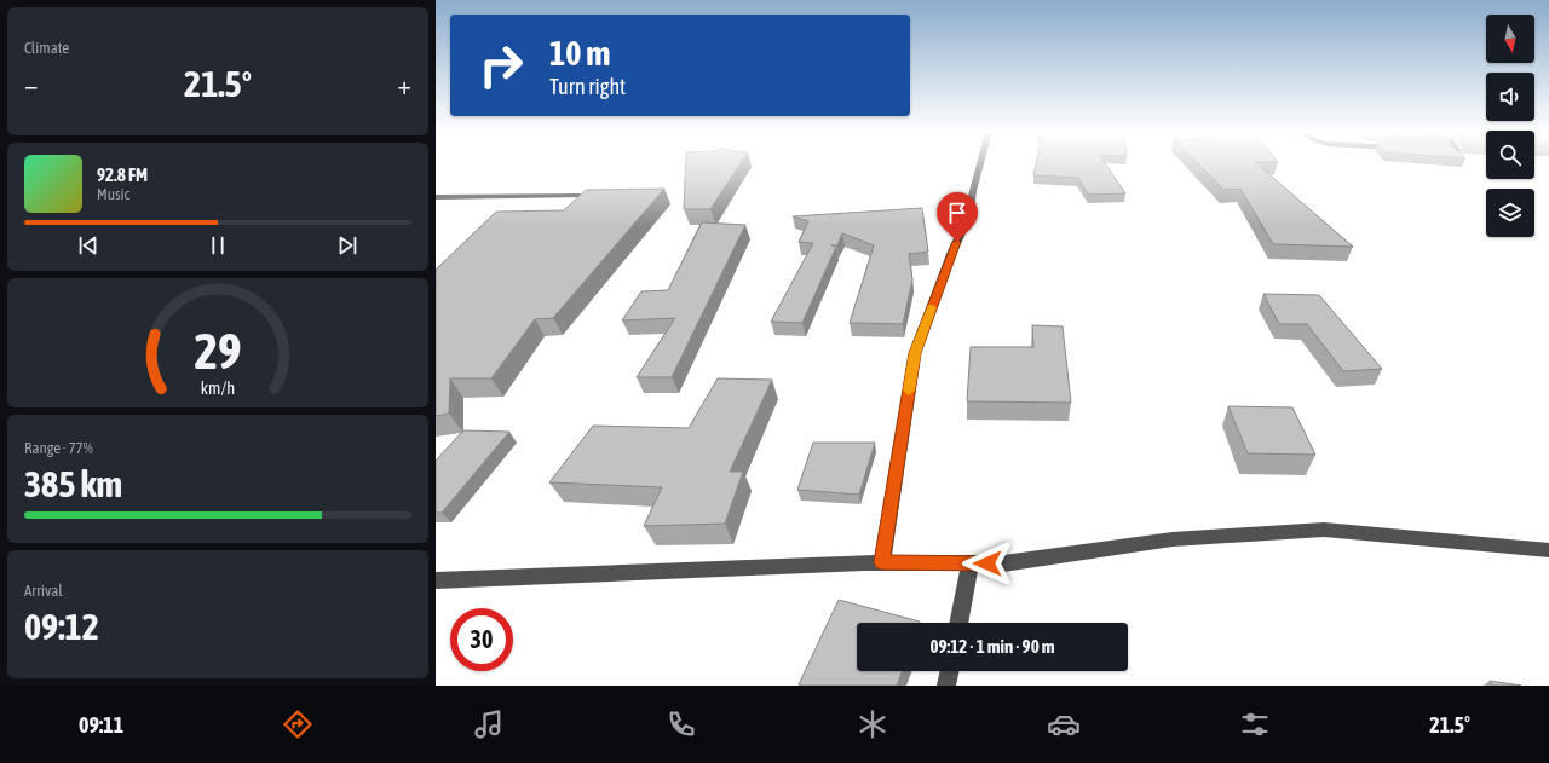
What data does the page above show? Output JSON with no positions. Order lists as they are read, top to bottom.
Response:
{
  "north": "bottom",
  "page": {
    "tile": [
      "Climate",
      ["Range · 77%", "385 km"],
      ["Arrival", "09:12"]
    ],
    "turn": ["10 m", "Turn right"],
    "heat": ["−", "21.5°", "+"],
    "song": ["92.8 FM", "Music"],
    "limit": "30",
    "trip": "09:12 · 1 min · 90 m",
    "tabs": ["09:11", "21.5°"],
    "gauge": ["29", "km/h"]
  }
}
